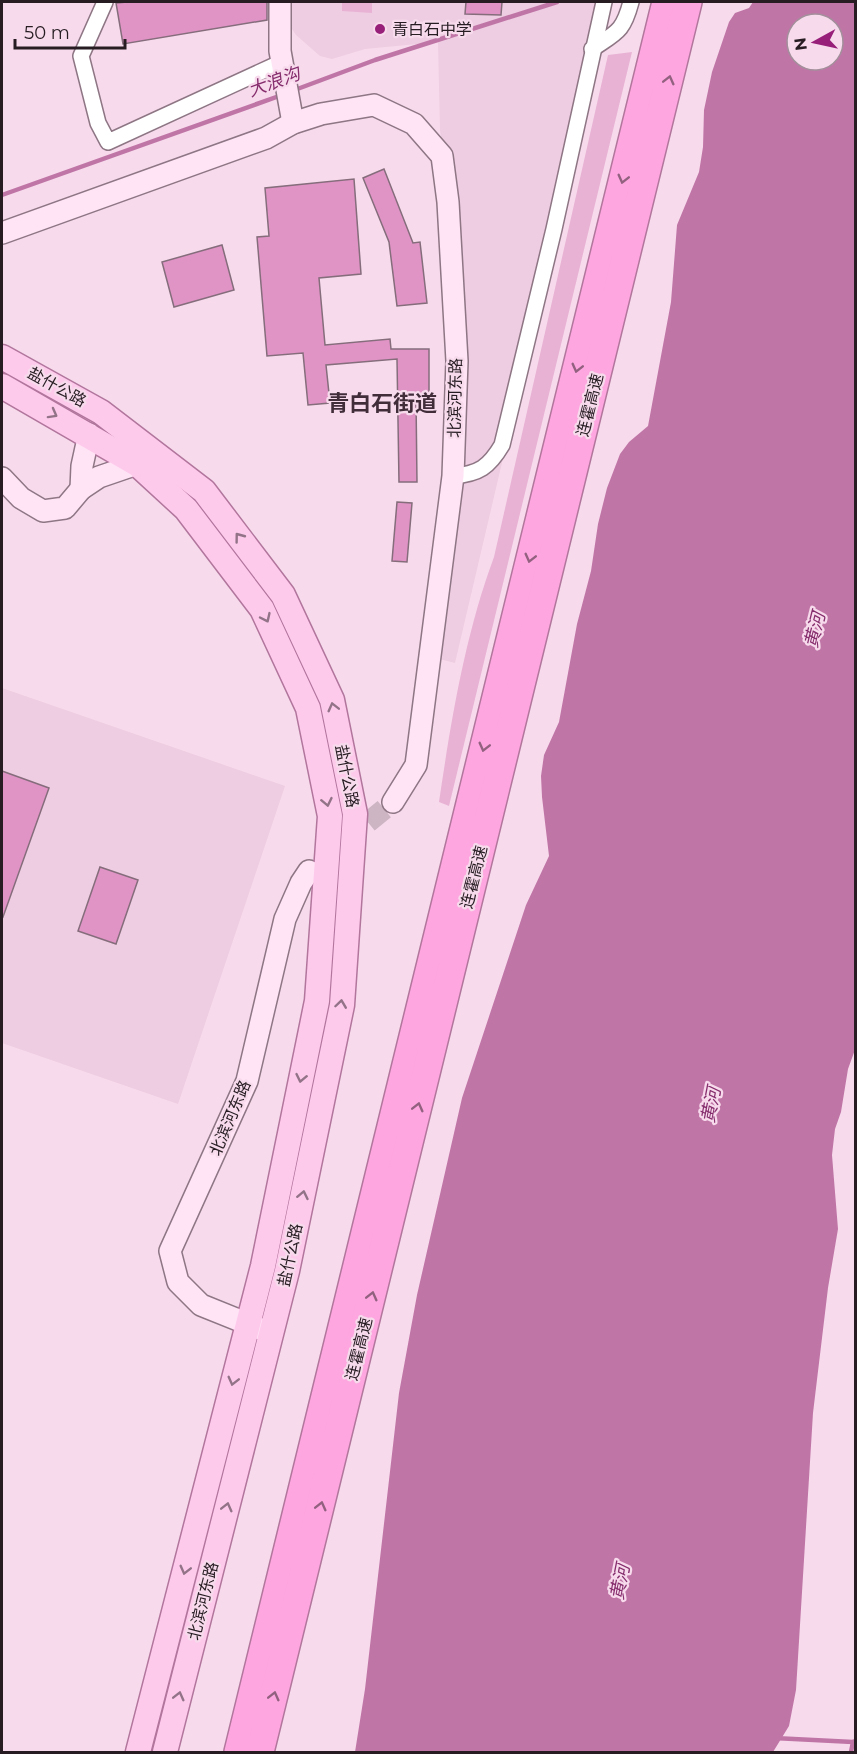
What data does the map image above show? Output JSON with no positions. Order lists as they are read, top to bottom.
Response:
{
  "streets": {
    "highway": ["连霍高速"],
    "main road": ["盐什公路", "北滨河东路"]
  },
  "crossings": [
    ["盐什公路", "北滨河东路"]
  ],
  "districts": ["青白石街道"],
  "water": ["大浪沟", "黄河"],
  "places": ["青白石中学"],
  "scale_bar": "50 m",
  "north": "left"
}
